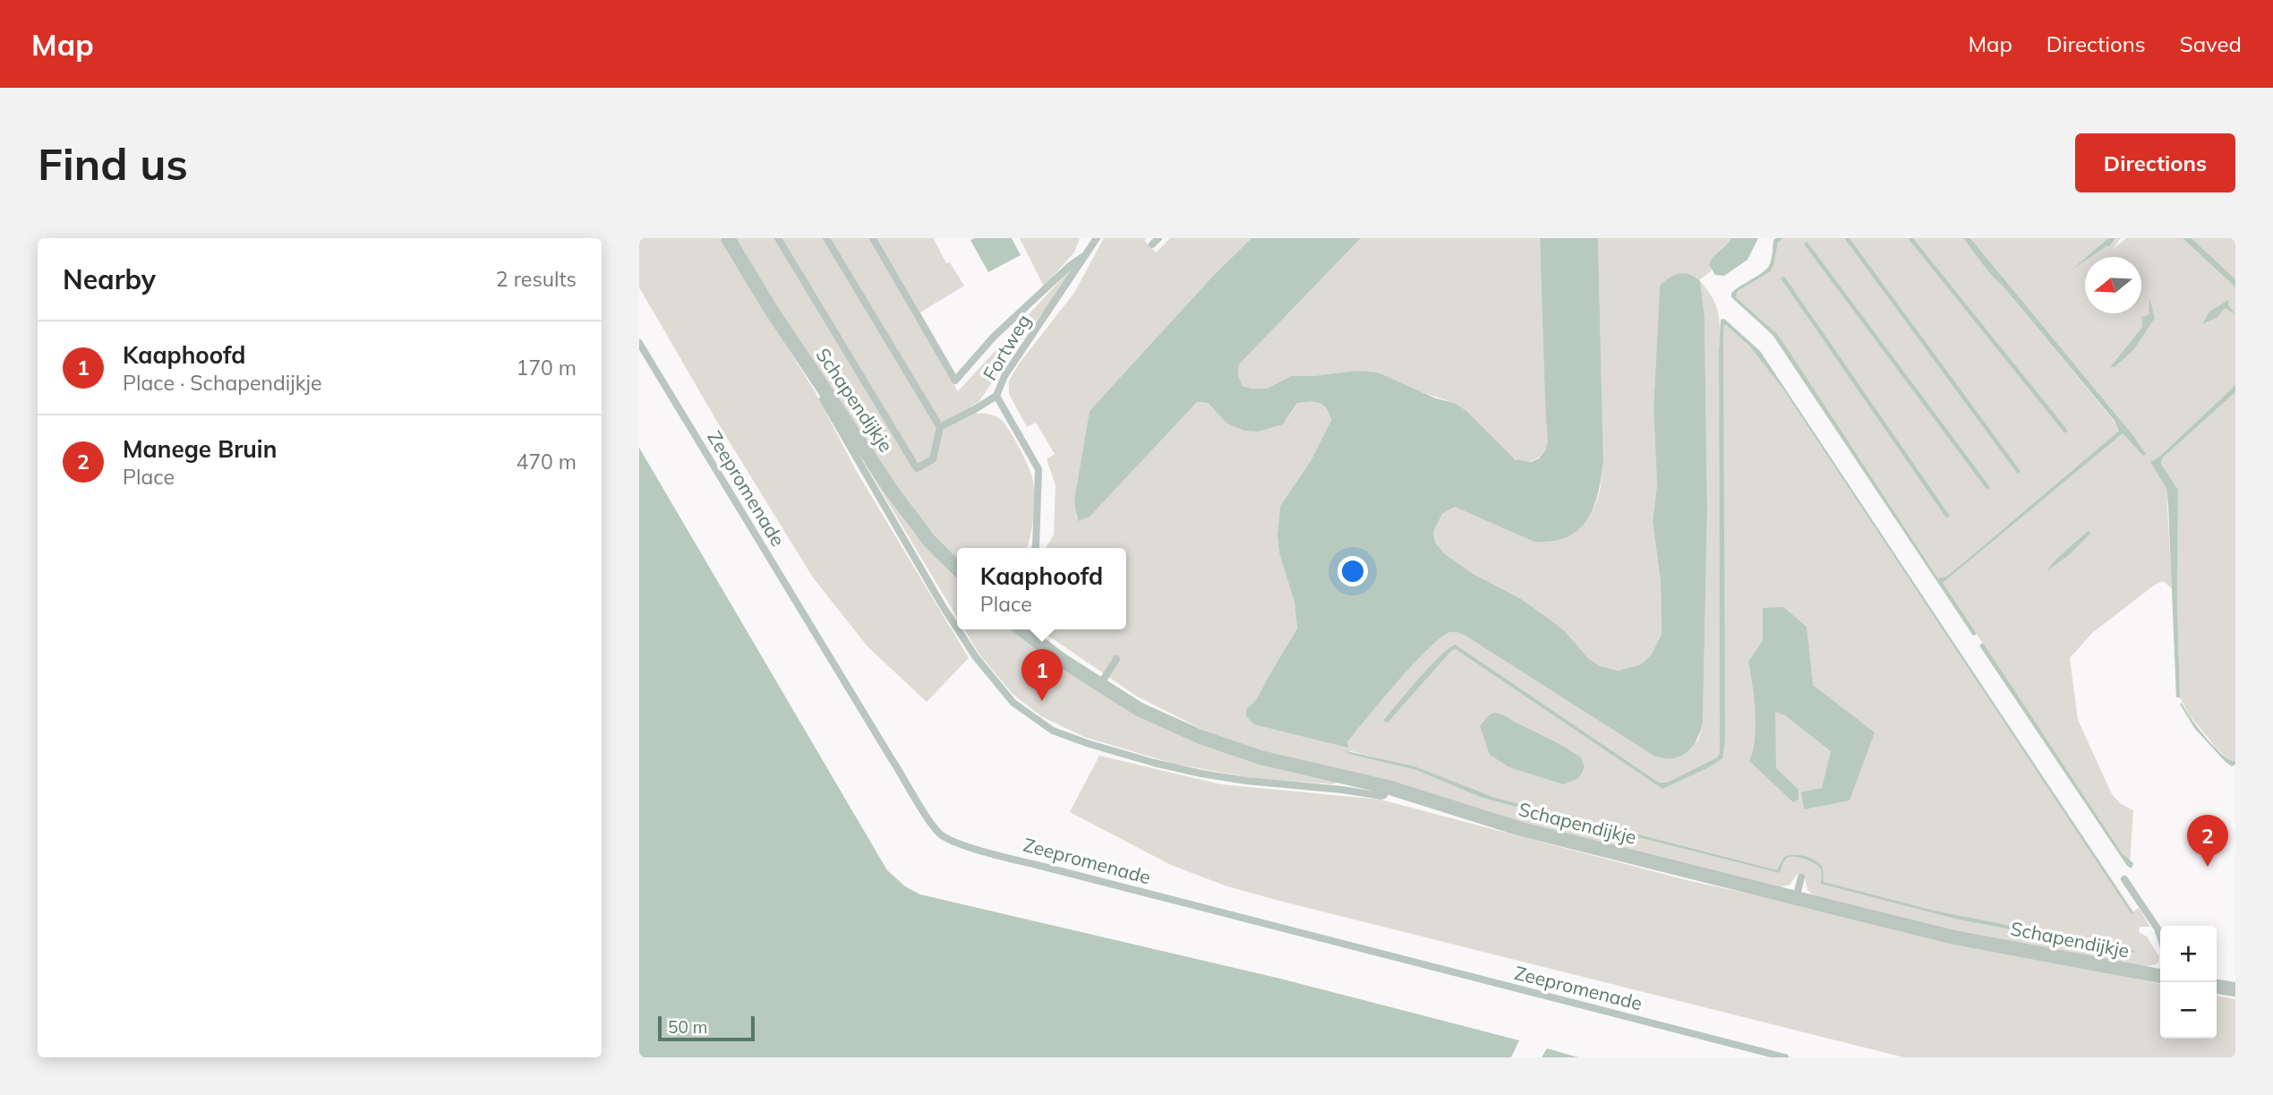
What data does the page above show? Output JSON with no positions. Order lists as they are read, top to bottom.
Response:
{
  "streets": {
    "street": ["Schapendijkje"],
    "lane": ["Fortweg", "Zeepromenade"]
  },
  "scale_bar": "50 m",
  "north": "left",
  "page": {
    "header": "Map",
    "nav": ["Map", "Directions", "Saved"],
    "buttons": "Directions",
    "title": "Find us",
    "heading": ["Nearby", "2 results"],
    "list": [
      {
        "mark": "1",
        "name": "Kaaphoofd",
        "note": "Place · Schapendijkje",
        "value": "170 m"
      },
      {
        "mark": "2",
        "name": "Manege Bruin",
        "note": "Place",
        "value": "470 m"
      }
    ],
    "popup": ["Kaaphoofd", "Place"],
    "pins": ["1", "2"],
    "map_buttons": ["+", "−"],
    "scale": "50 m"
  }
}
